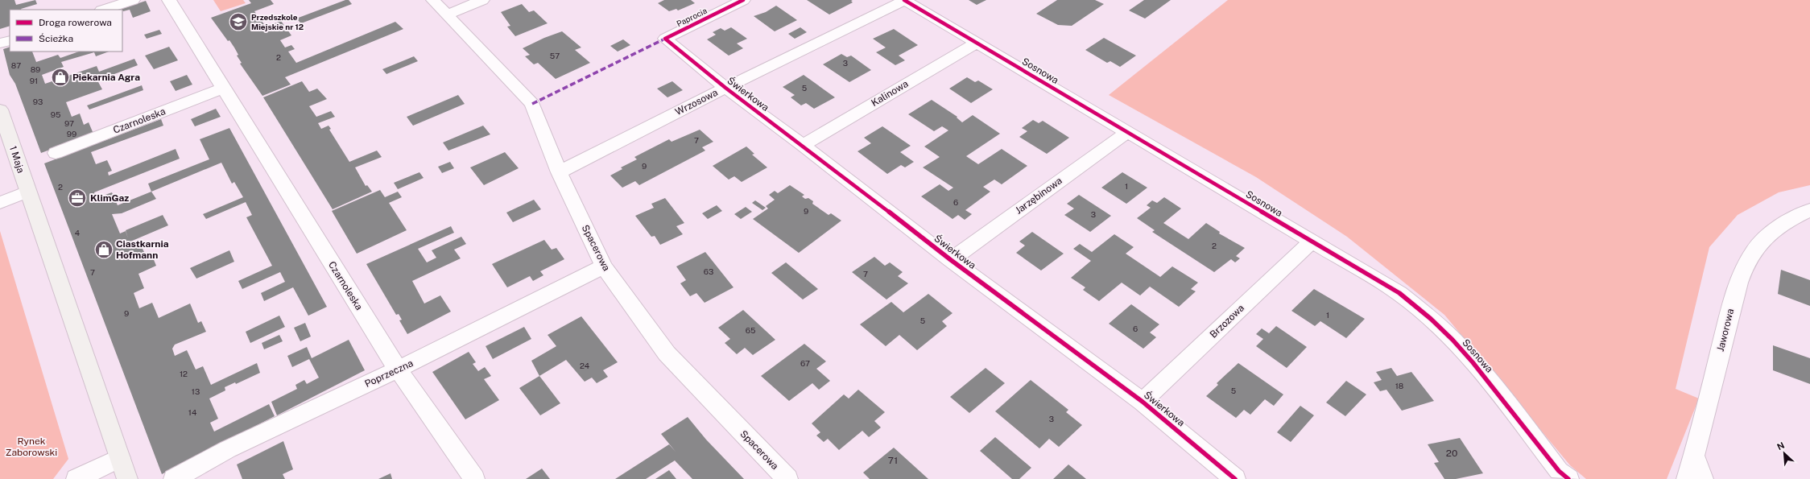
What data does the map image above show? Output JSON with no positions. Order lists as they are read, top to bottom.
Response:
{
  "streets": {
    "street": [
      "Paprocia",
      "Sosnowa",
      "Kalinowa",
      "Świerkowa",
      "Wrzosowa",
      "Czarnoleska",
      "1 Maja",
      "Jarzębinowa",
      "Spacerowa",
      "Brzozowa",
      "Jaworowa",
      "Poprzeczna"
    ]
  },
  "crossings": [
    ["Paprocia", "Świerkowa"],
    ["Sosnowa", "Kalinowa"],
    ["Sosnowa", "Wrzosowa"],
    ["Sosnowa", "Jarzębinowa"],
    ["Sosnowa", "Brzozowa"],
    ["Kalinowa", "Świerkowa"],
    ["Świerkowa", "Wrzosowa"],
    ["Świerkowa", "Jarzębinowa"],
    ["Świerkowa", "Brzozowa"],
    ["Wrzosowa", "Spacerowa"],
    ["Czarnoleska", "Poprzeczna"],
    ["Spacerowa", "Poprzeczna"]
  ],
  "parks": ["Rynek Zaborowski"],
  "places": {
    "school or university": ["Przedszkole Miejskie nr 12"],
    "shop": ["Piekarnia Agra", "Ciastkarnia Hofmann"],
    "office": ["KlimGaz"]
  },
  "house_numbers": [
    "57",
    "2",
    "3",
    "87",
    "89",
    "91",
    "5",
    "93",
    "95",
    "97",
    "99",
    "7",
    "9",
    "1",
    "2",
    "6",
    "9",
    "3",
    "4",
    "2",
    "63",
    "7",
    "7",
    "9",
    "1",
    "5",
    "6",
    "65",
    "67",
    "24",
    "12",
    "18",
    "5",
    "13",
    "14",
    "3",
    "20",
    "71"
  ],
  "legend": ["Droga rowerowa", "Ścieżka"],
  "north": "top left"
}
